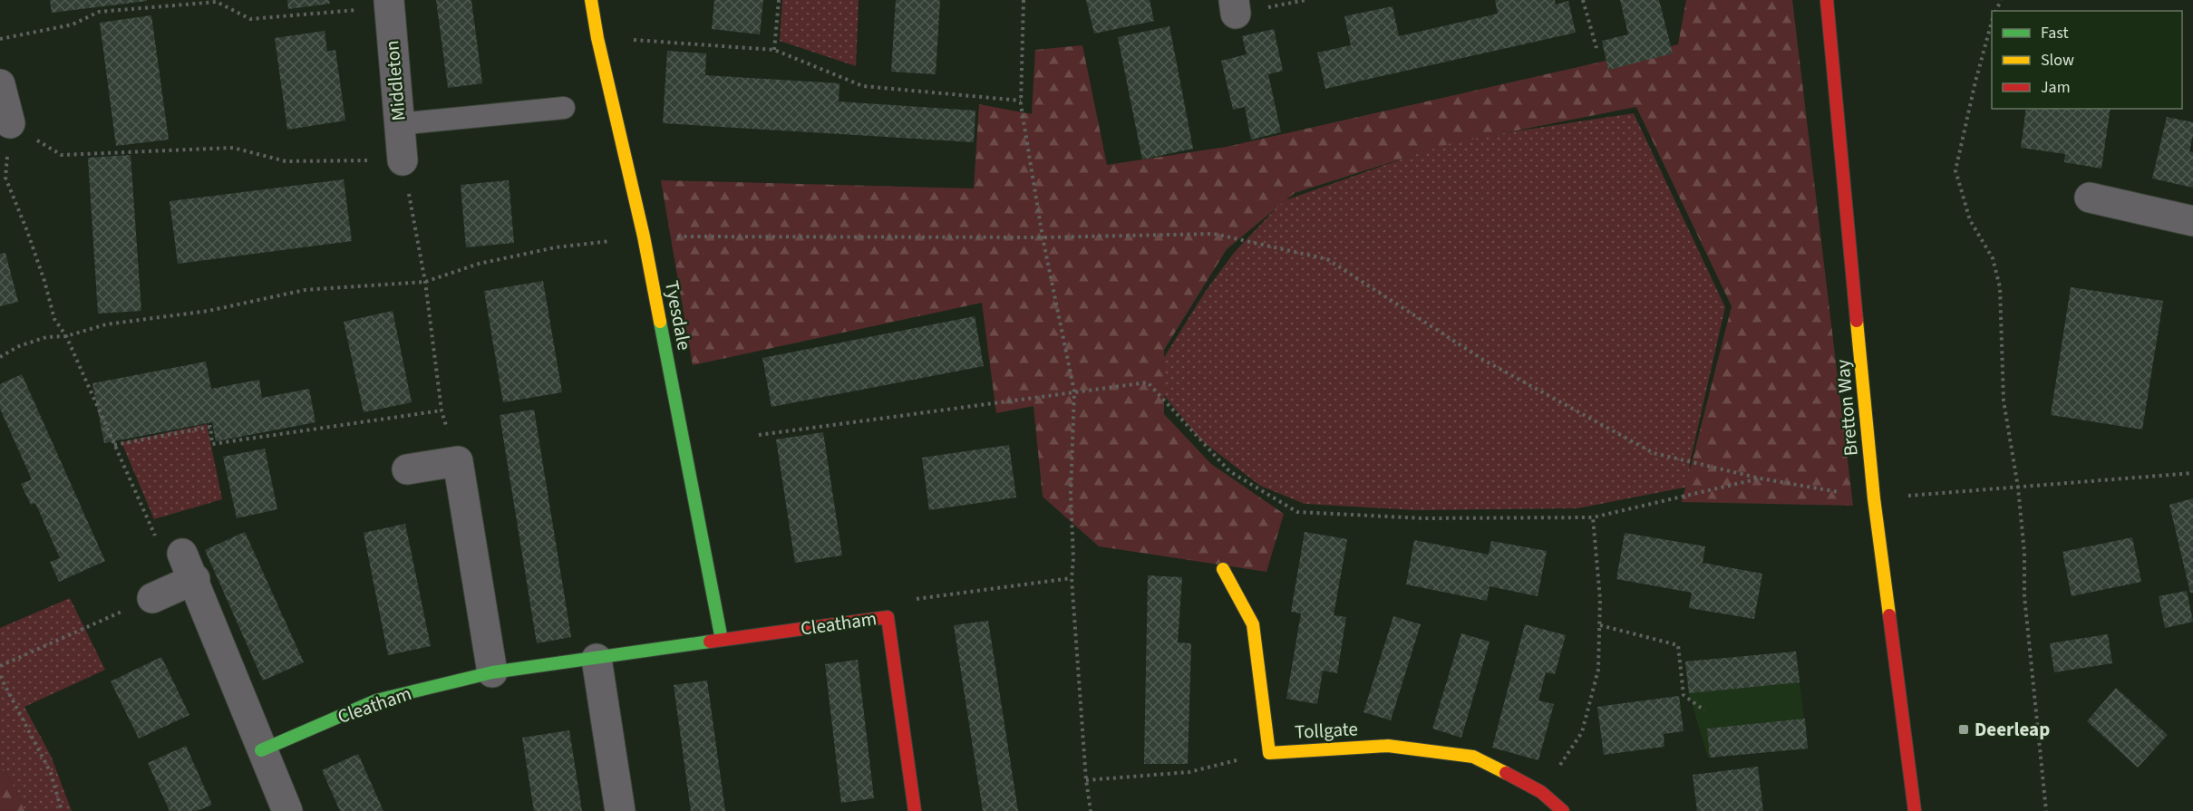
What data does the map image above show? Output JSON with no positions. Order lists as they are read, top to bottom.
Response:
{
  "streets": {
    "street": [
      "Middleton",
      "Tyesdale",
      "Bretton Way",
      "Cleatham",
      "Tollgate"
    ]
  },
  "crossings": [
    ["Tyesdale", "Cleatham"]
  ],
  "places": {
    "transit": ["Deerleap"]
  },
  "legend": ["Fast", "Slow", "Jam"]
}
